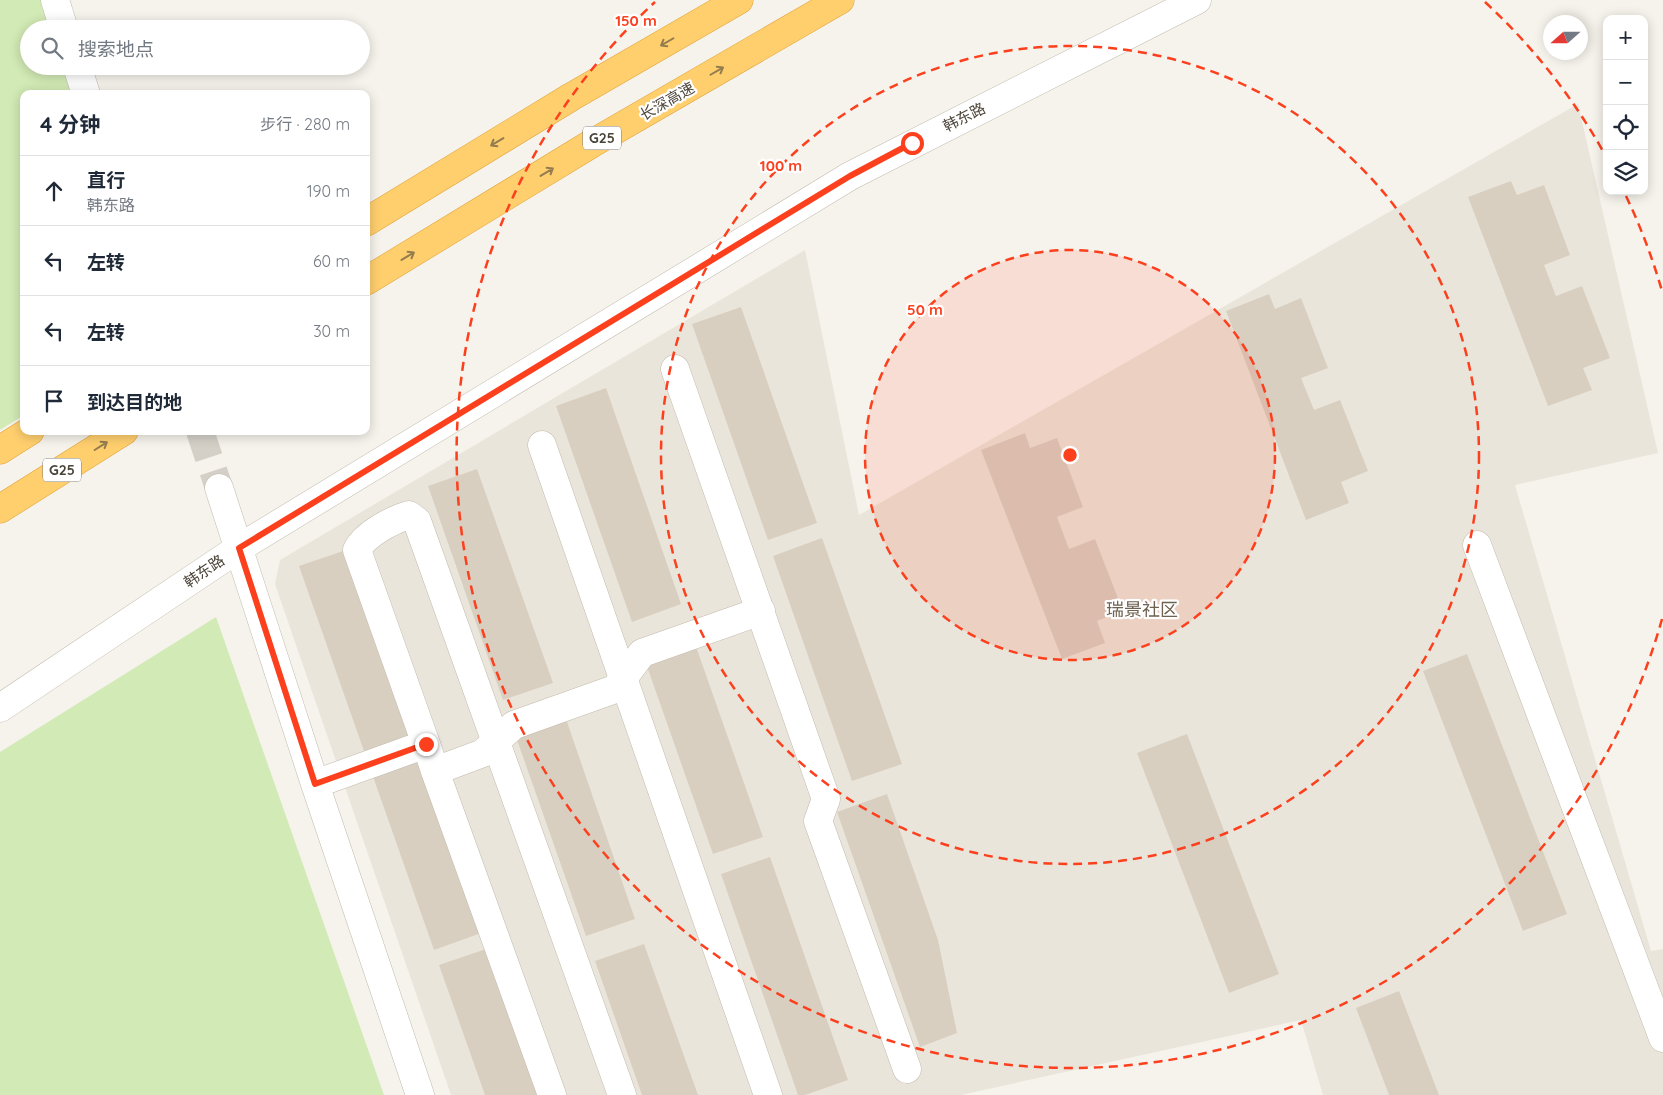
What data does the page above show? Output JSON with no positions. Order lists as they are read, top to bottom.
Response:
{
  "streets": {
    "highway": ["长深高速", "G25"],
    "street": ["韩东路"]
  },
  "districts": ["瑞景社区"],
  "north": "left",
  "page": {
    "map_buttons": ["+", "−"],
    "search": "搜索地点",
    "heading": ["4 分钟", "步行 · 280 m"],
    "list": [
      ["直行", "韩东路", "190 m"],
      ["左转", "60 m"],
      ["左转", "30 m"],
      "到达目的地"
    ]
  },
  "rings": ["150 m", "100 m", "50 m"]
}
